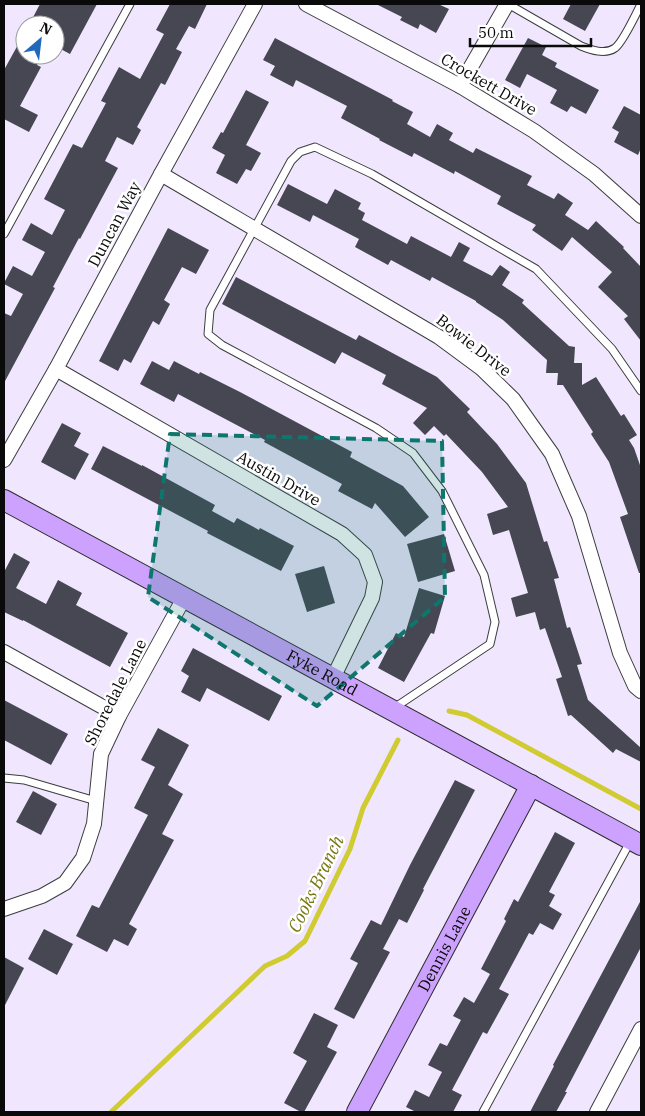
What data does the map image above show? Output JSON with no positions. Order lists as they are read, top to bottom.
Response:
{
  "streets": {
    "street": [
      "Crockett Drive",
      "Duncan Way",
      "Bowie Drive",
      "Austin Drive",
      "Fyke Road",
      "Shoredale Lane",
      "Dennis Lane"
    ]
  },
  "crossings": [
    ["Duncan Way", "Bowie Drive"],
    ["Duncan Way", "Austin Drive"],
    ["Austin Drive", "Fyke Road"],
    ["Fyke Road", "Shoredale Lane"],
    ["Fyke Road", "Dennis Lane"]
  ],
  "water": ["Cooks Branch"],
  "scale_bar": "50 m",
  "north": "top right"
}
